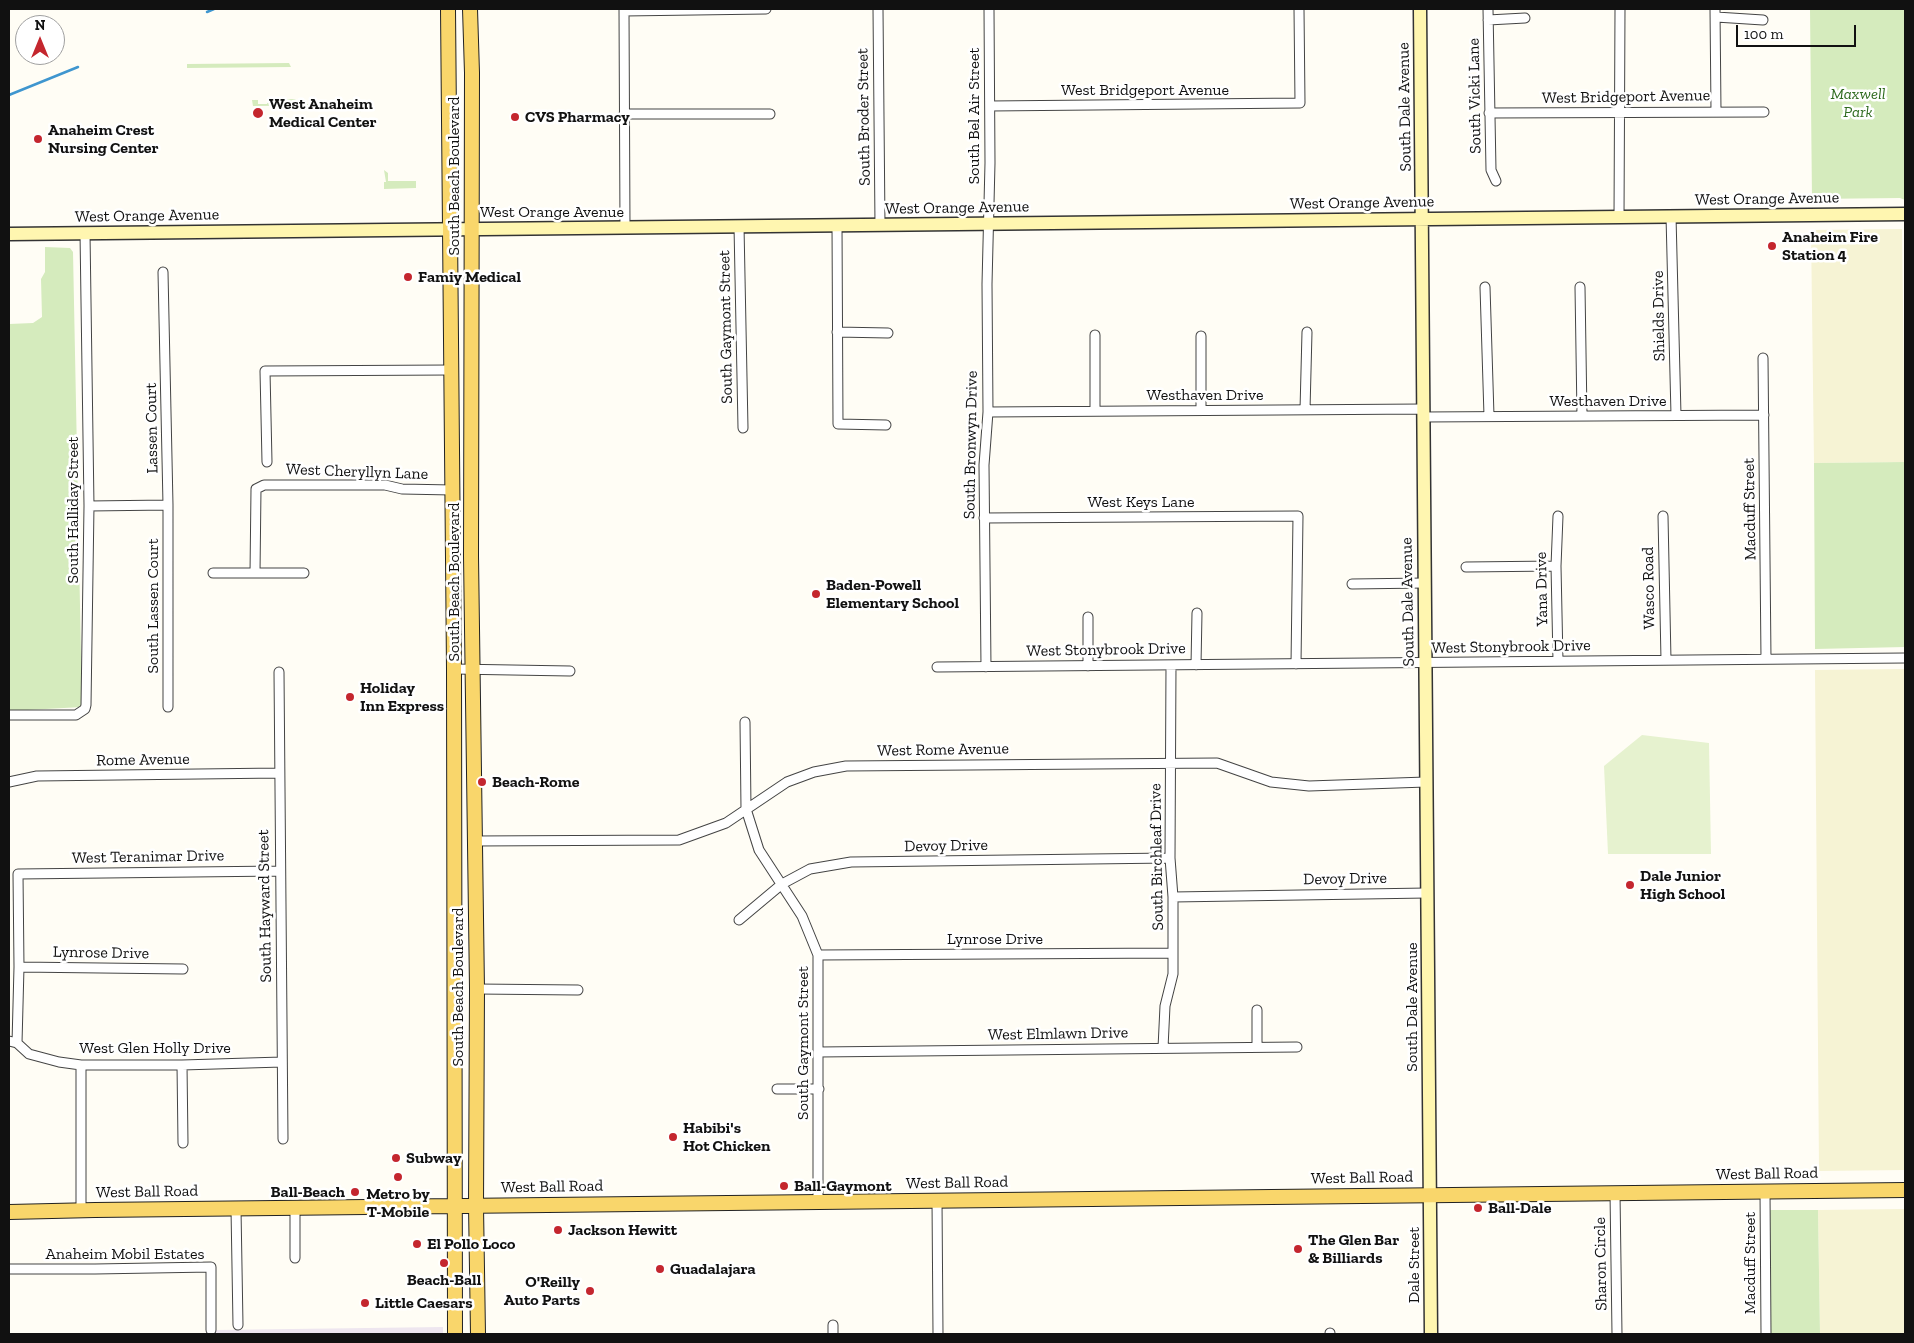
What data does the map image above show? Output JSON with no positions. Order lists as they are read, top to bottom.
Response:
{
  "streets": {
    "main road": ["South Beach Boulevard", "West Ball Road"],
    "street": [
      "West Bridgeport Avenue",
      "South Vicki Lane",
      "South Dale Avenue",
      "South Bel Air Street",
      "South Broder Street",
      "West Orange Avenue",
      "Shields Drive",
      "South Gaymont Street",
      "Westhaven Drive",
      "Lassen Court",
      "South Bronwyn Drive",
      "West Cheryllyn Lane",
      "West Keys Lane",
      "Macduff Street",
      "South Halliday Street",
      "Wasco Road",
      "Yana Drive",
      "South Lassen Court",
      "West Stonybrook Drive",
      "West Rome Avenue",
      "Rome Avenue",
      "Devoy Drive",
      "West Teranimar Drive",
      "South Birchleaf Drive",
      "South Hayward Street",
      "Lynrose Drive",
      "West Elmlawn Drive",
      "West Glen Holly Drive",
      "Anaheim Mobil Estates",
      "Sharon Circle",
      "Dale Street"
    ]
  },
  "crossings": [
    ["West Bridgeport Avenue", "South Vicki Lane"],
    ["West Bridgeport Avenue", "South Bel Air Street"],
    ["South Dale Avenue", "West Orange Avenue"],
    ["South Dale Avenue", "Westhaven Drive"],
    ["South Dale Avenue", "West Stonybrook Drive"],
    ["South Dale Avenue", "West Rome Avenue"],
    ["South Dale Avenue", "Devoy Drive"],
    ["South Dale Avenue", "West Ball Road"],
    ["South Dale Avenue", "Dale Street"],
    ["South Bel Air Street", "West Orange Avenue"],
    ["South Bel Air Street", "South Bronwyn Drive"],
    ["South Broder Street", "West Orange Avenue"],
    ["South Beach Boulevard", "West Orange Avenue"],
    ["South Beach Boulevard", "West Cheryllyn Lane"],
    ["South Beach Boulevard", "West Rome Avenue"],
    ["South Beach Boulevard", "West Ball Road"],
    ["West Orange Avenue", "Shields Drive"],
    ["West Orange Avenue", "South Gaymont Street"],
    ["West Orange Avenue", "South Bronwyn Drive"],
    ["West Orange Avenue", "South Halliday Street"],
    ["Shields Drive", "Westhaven Drive"],
    ["South Gaymont Street", "West Rome Avenue"],
    ["South Gaymont Street", "Devoy Drive"],
    ["South Gaymont Street", "Lynrose Drive"],
    ["South Gaymont Street", "West Elmlawn Drive"],
    ["South Gaymont Street", "West Ball Road"],
    ["Westhaven Drive", "South Bronwyn Drive"],
    ["Westhaven Drive", "Macduff Street"],
    ["Lassen Court", "South Lassen Court"],
    ["South Bronwyn Drive", "West Keys Lane"],
    ["South Bronwyn Drive", "West Stonybrook Drive"],
    ["West Keys Lane", "West Stonybrook Drive"],
    ["Macduff Street", "West Stonybrook Drive"],
    ["Macduff Street", "West Ball Road"],
    ["Wasco Road", "West Stonybrook Drive"],
    ["Yana Drive", "West Stonybrook Drive"],
    ["West Stonybrook Drive", "South Birchleaf Drive"],
    ["West Rome Avenue", "South Birchleaf Drive"],
    ["Rome Avenue", "South Hayward Street"],
    ["Devoy Drive", "South Birchleaf Drive"],
    ["West Teranimar Drive", "South Hayward Street"],
    ["West Teranimar Drive", "Lynrose Drive"],
    ["South Birchleaf Drive", "Lynrose Drive"],
    ["South Birchleaf Drive", "West Elmlawn Drive"],
    ["South Hayward Street", "West Glen Holly Drive"],
    ["West Ball Road", "Sharon Circle"],
    ["West Ball Road", "Dale Street"]
  ],
  "parks": ["Maxwell Park"],
  "places": [
    "West Anaheim Medical Center",
    "CVS Pharmacy",
    "Anaheim Crest Nursing Center",
    "Anaheim Fire Station 4",
    "Famiy Medical",
    "Baden-Powell Elementary School",
    "Holiday Inn Express",
    "Beach-Rome",
    "Dale Junior High School",
    "Habibi's Hot Chicken",
    "Subway",
    "Metro by T-Mobile",
    "Ball-Gaymont",
    "Ball-Beach",
    "Ball-Dale",
    "Jackson Hewitt",
    "El Pollo Loco",
    "The Glen Bar & Billiards",
    "Beach-Ball",
    "Guadalajara",
    "O'Reilly Auto Parts",
    "Little Caesars"
  ],
  "scale_bar": "100 m",
  "north": "top"
}
